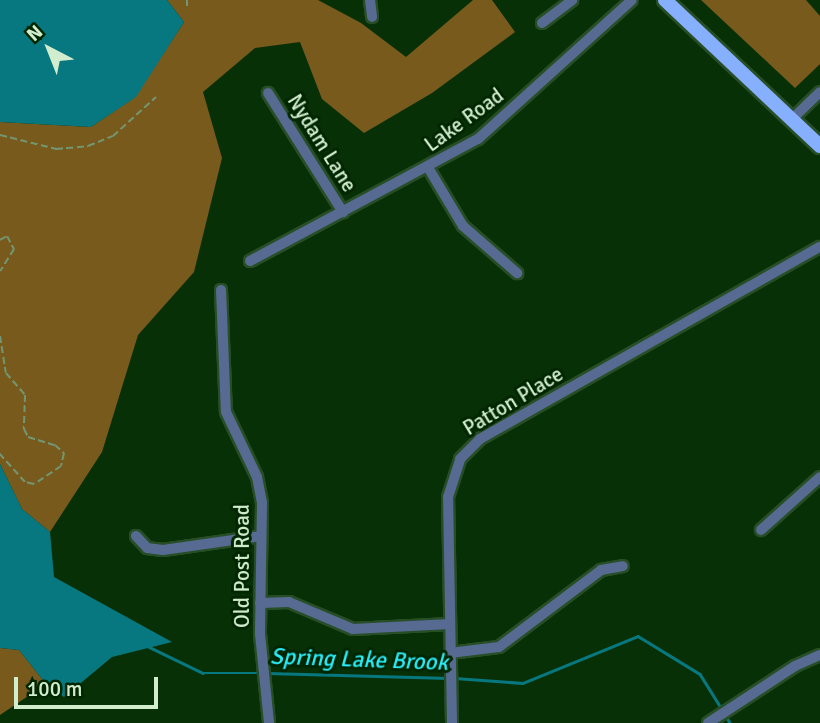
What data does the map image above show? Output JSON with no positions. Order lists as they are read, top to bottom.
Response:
{
  "streets": {
    "street": [
      "Lake Road",
      "Nydam Lane",
      "Patton Place",
      "Old Post Road"
    ]
  },
  "crossings": [
    ["Lake Road", "Nydam Lane"]
  ],
  "water": ["Spring Lake Brook"],
  "scale_bar": "100 m",
  "north": "top left"
}
